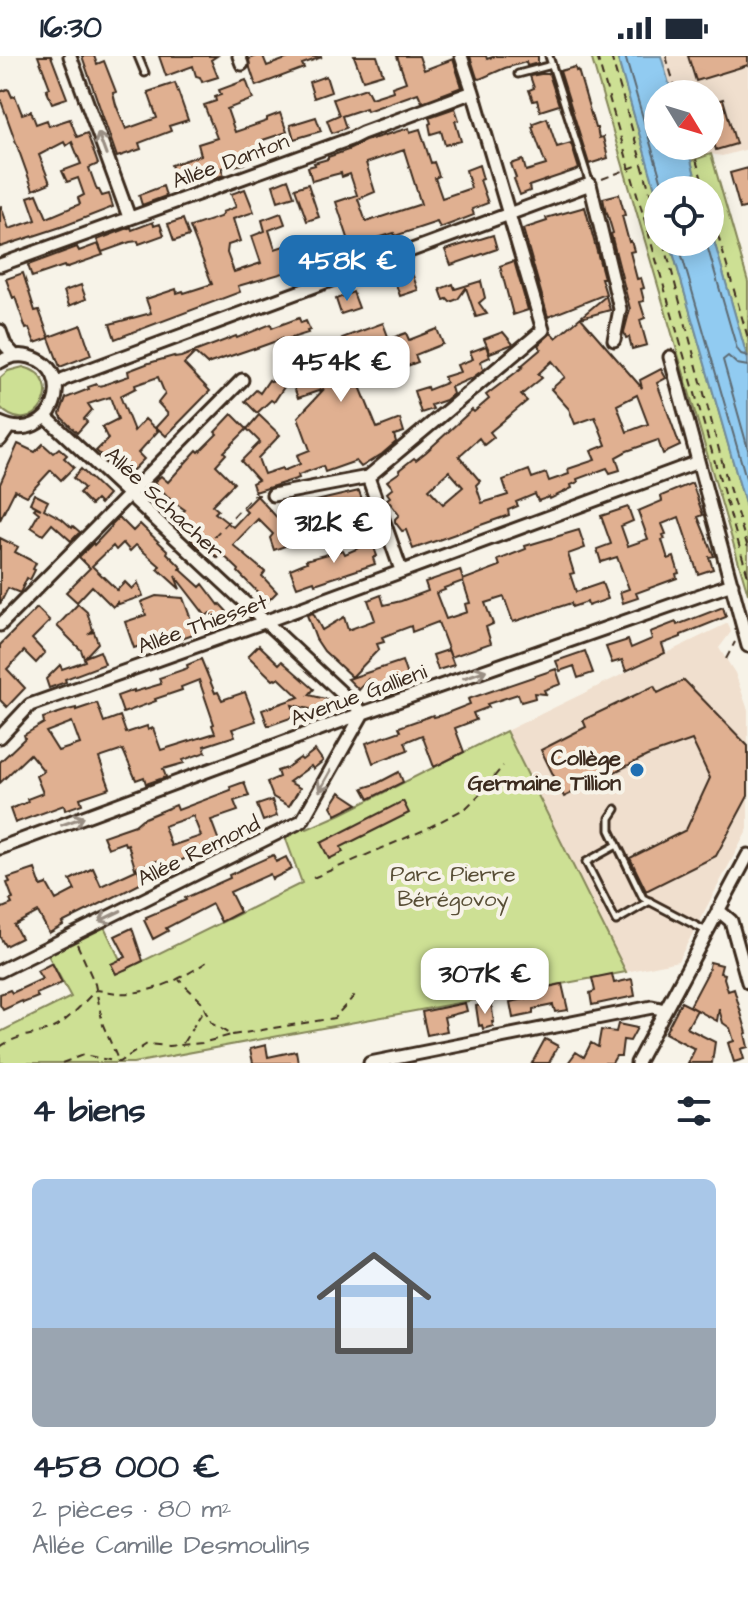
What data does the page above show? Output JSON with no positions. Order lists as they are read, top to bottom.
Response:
{
  "streets": {
    "street": [
      "Allée Danton",
      "Allée Schacher",
      "Allée Thiesset",
      "Avenue Gallieni",
      "Allée Remond"
    ]
  },
  "crossings": [
    ["Allée Schacher", "Allée Thiesset"],
    ["Allée Schacher", "Avenue Gallieni"],
    ["Allée Schacher", "Allée Remond"],
    ["Avenue Gallieni", "Allée Remond"]
  ],
  "one_way": ["Avenue Gallieni", "Allée Remond"],
  "parks": ["Parc Pierre Bérégovoy"],
  "places": ["Collège Germaine Tillion"],
  "north": "bottom right",
  "page": {
    "status": "16:30",
    "price": [
      "458K €",
      "454K €",
      "312K €",
      "307K €"
    ],
    "heading": "4 biens",
    "list": [
      {
        "name": "458 000 €",
        "note": "2 pièces · 80 m² · Allée Camille Desmoulins"
      }
    ]
  }
}
